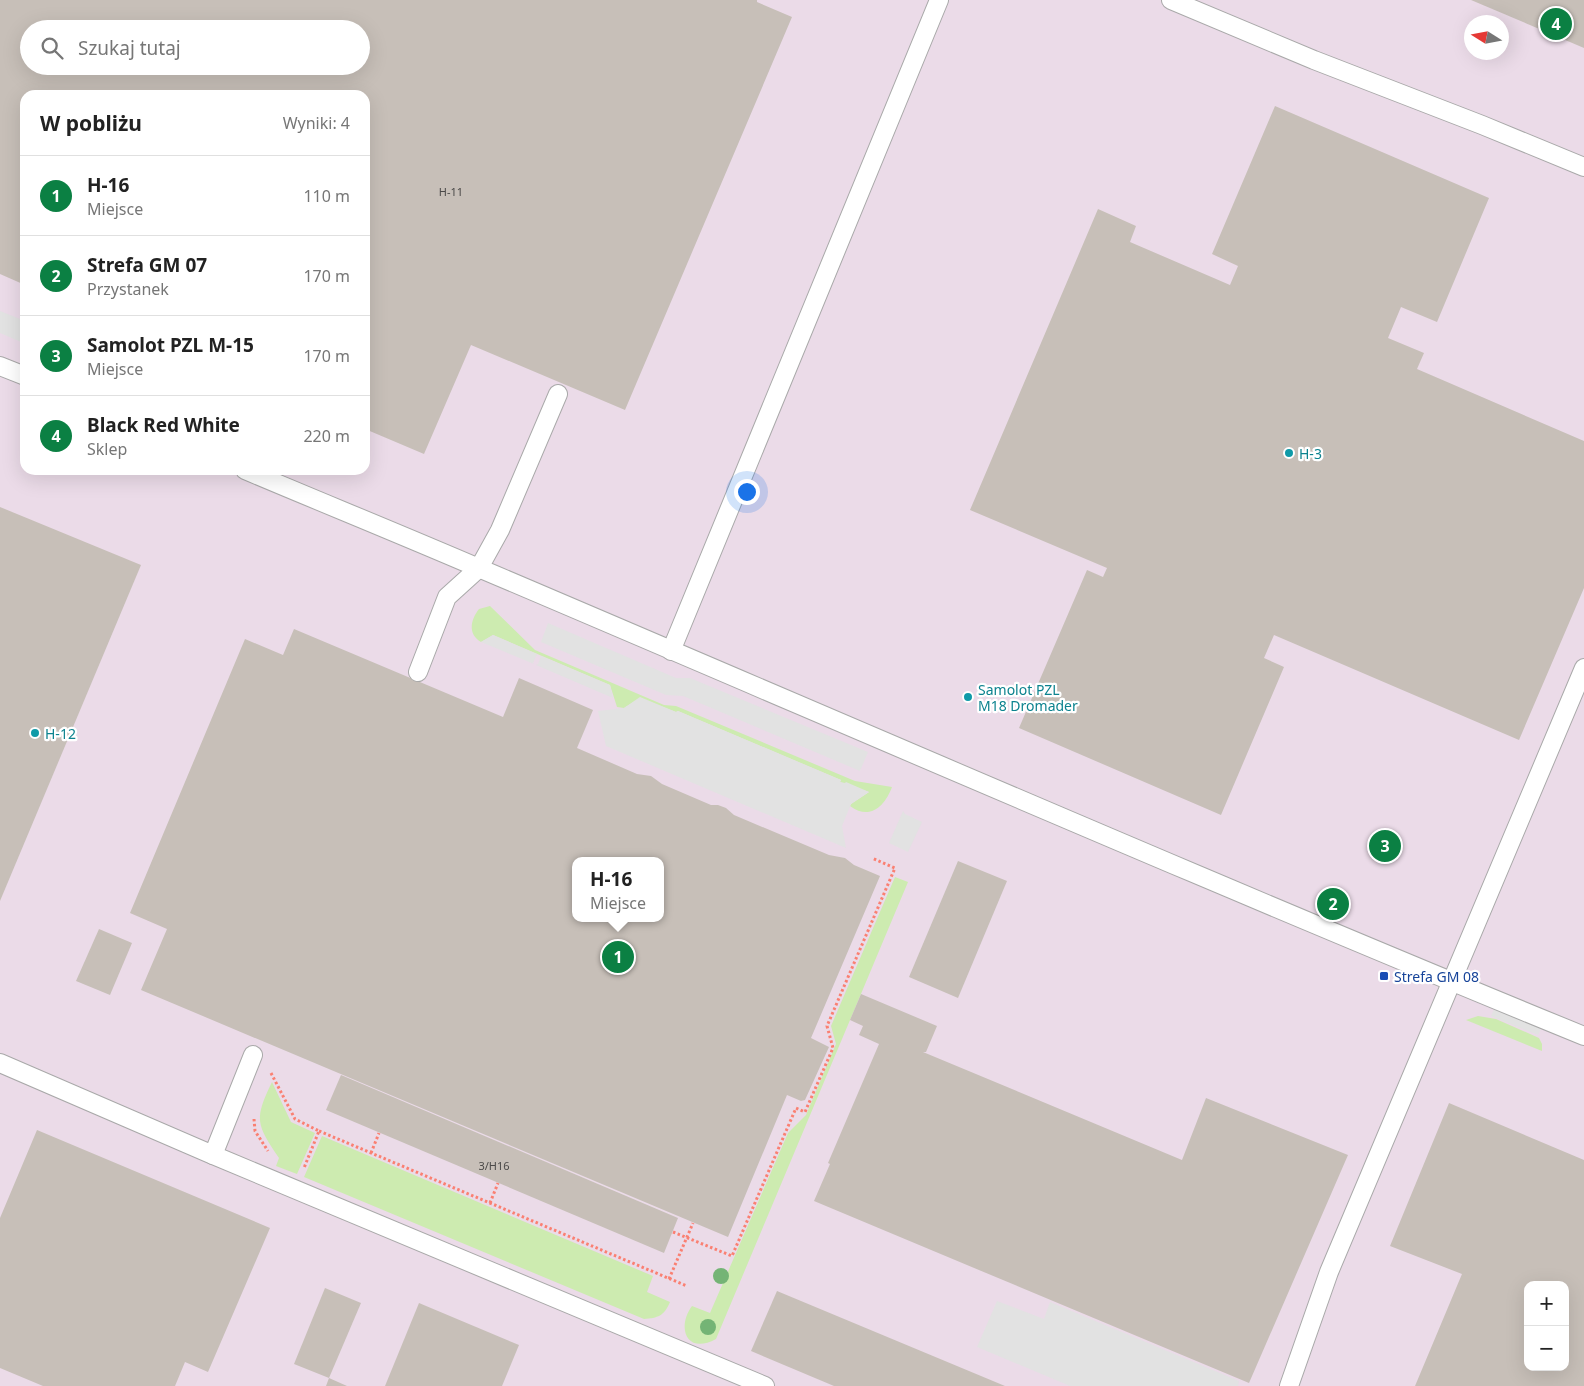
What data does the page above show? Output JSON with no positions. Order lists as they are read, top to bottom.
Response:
{
  "places": {
    "other": ["H-3", "Samolot PZL M18 Dromader", "H-12"],
    "transit": ["Strefa GM 08"]
  },
  "house_numbers": ["H-11", "3/H16"],
  "north": "left",
  "page": {
    "pins": [
      "4",
      "3",
      "2",
      "1"
    ],
    "search": "Szukaj tutaj",
    "heading": ["W pobliżu", "Wyniki: 4"],
    "list": [
      {
        "mark": "1",
        "name": "H-16",
        "note": "Miejsce",
        "value": "110 m"
      },
      {
        "mark": "2",
        "name": "Strefa GM 07",
        "note": "Przystanek",
        "value": "170 m"
      },
      {
        "mark": "3",
        "name": "Samolot PZL M-15",
        "note": "Miejsce",
        "value": "170 m"
      },
      {
        "mark": "4",
        "name": "Black Red White",
        "note": "Sklep",
        "value": "220 m"
      }
    ],
    "popup": ["H-16", "Miejsce"],
    "map_buttons": ["+", "−"]
  }
}
